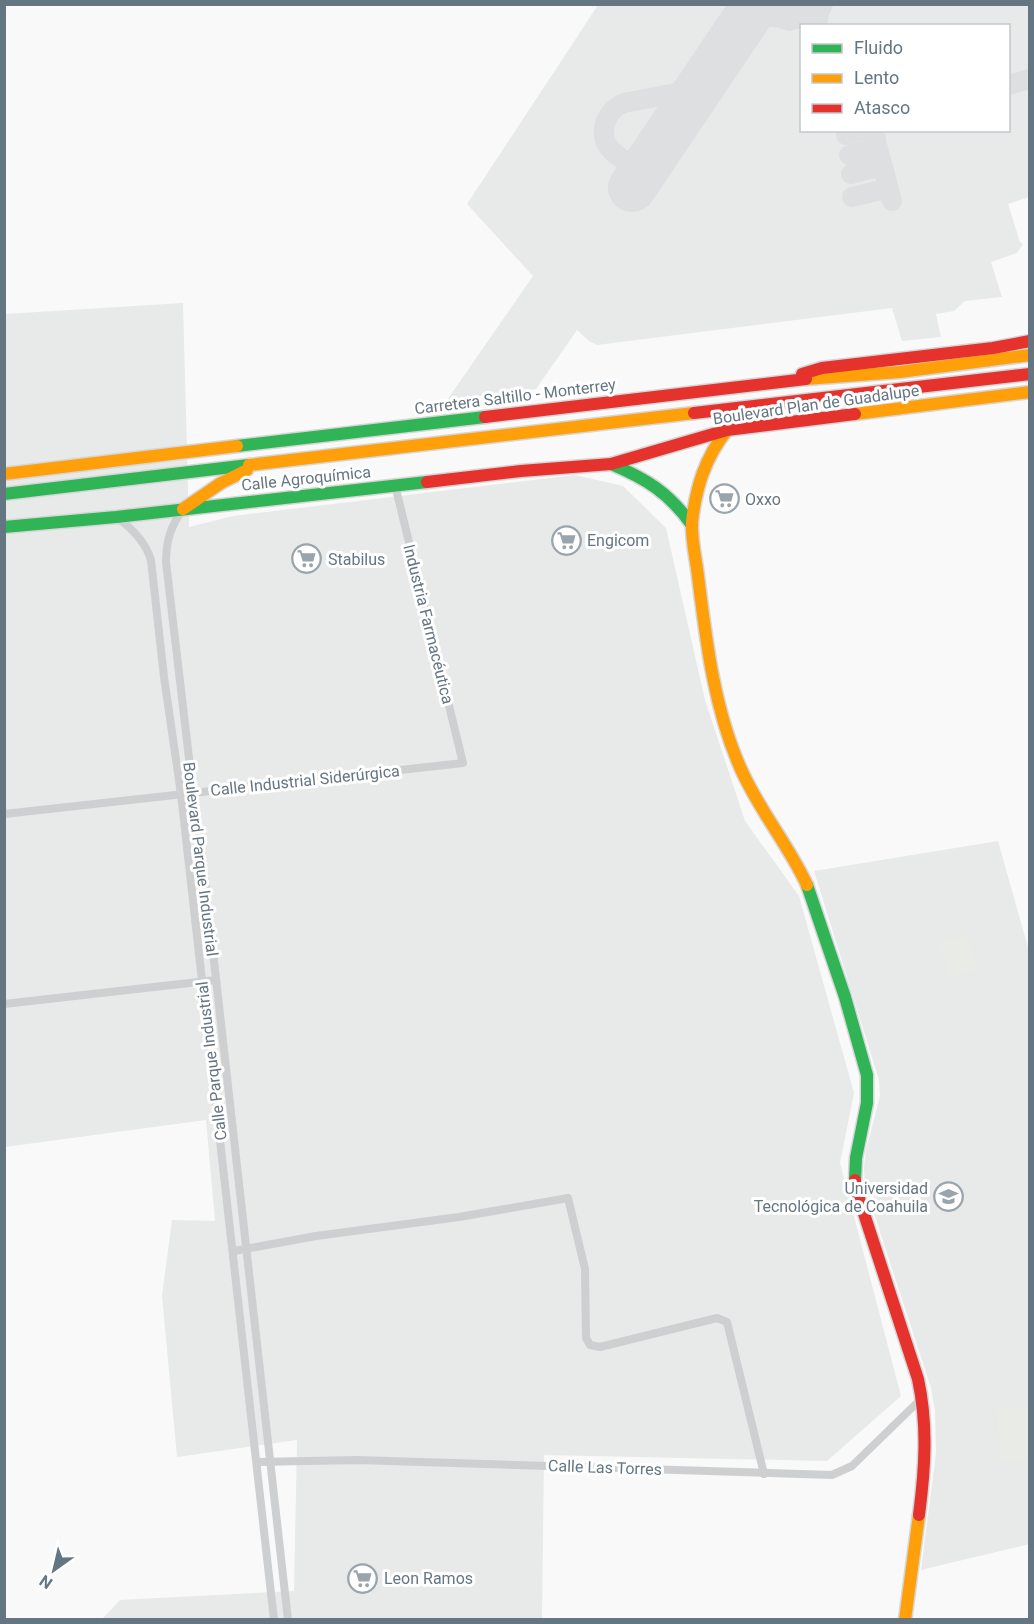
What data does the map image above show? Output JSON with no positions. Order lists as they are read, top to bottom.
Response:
{
  "streets": {
    "main road": ["Carretera Saltillo - Monterrey", "Boulevard Plan de Guadalupe", "Calle Agroquímica"],
    "street": [
      "Industria Farmacéutica",
      "Calle Industrial Siderúrgica",
      "Boulevard Parque Industrial",
      "Calle Parque Industrial",
      "Calle Las Torres"
    ]
  },
  "crossings": [
    ["Boulevard Plan de Guadalupe", "Calle Agroquímica"],
    ["Calle Agroquímica", "Industria Farmacéutica"],
    ["Calle Agroquímica", "Boulevard Parque Industrial"],
    ["Calle Agroquímica", "Calle Parque Industrial"],
    ["Industria Farmacéutica", "Calle Industrial Siderúrgica"],
    ["Calle Industrial Siderúrgica", "Boulevard Parque Industrial"],
    ["Calle Industrial Siderúrgica", "Calle Parque Industrial"],
    ["Boulevard Parque Industrial", "Calle Las Torres"],
    ["Calle Parque Industrial", "Calle Las Torres"]
  ],
  "places": {
    "supermarket": [
      "Oxxo",
      "Engicom",
      "Stabilus",
      "Leon Ramos"
    ],
    "school or university": ["Universidad Tecnológica de Coahuila"]
  },
  "legend": ["Fluido", "Lento", "Atasco"],
  "north": "bottom left"
}
